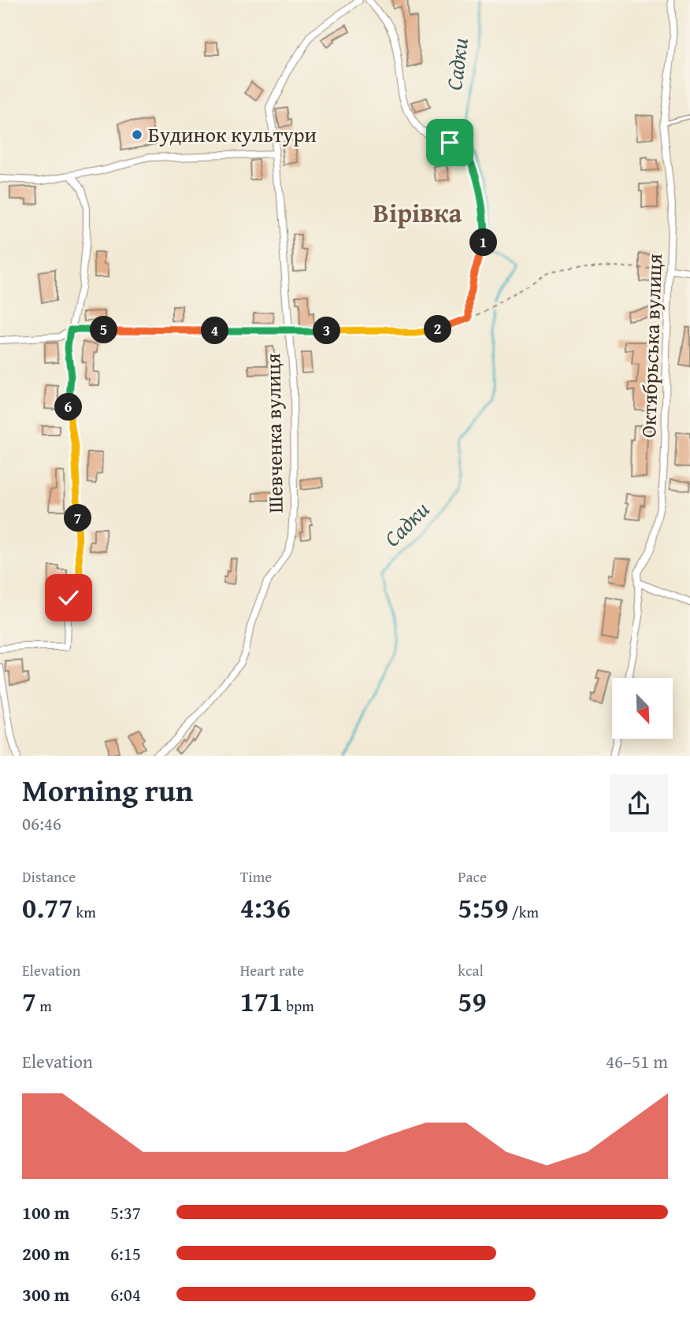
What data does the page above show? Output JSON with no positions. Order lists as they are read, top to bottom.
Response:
{
  "streets": {
    "street": ["Октябрьська вулиця", "Шевченка вулиця"]
  },
  "districts": ["Вірівка"],
  "water": ["Садки"],
  "places": ["Будинок культури"],
  "north": "bottom right",
  "page": {
    "pins": [
      "1",
      "2",
      "5",
      "3",
      "4",
      "6",
      "7"
    ],
    "heading": ["Morning run", "06:46"],
    "stats": [
      ["Distance", "0.77 km"],
      ["Time", "4:36"],
      ["Pace", "5:59 /km"],
      ["Elevation", "7 m"],
      ["Heart rate", "171 bpm"],
      ["kcal", "59"]
    ],
    "chart": ["Elevation", "46–51 m"],
    "list": [
      {
        "name": "100 m",
        "note": "5:37"
      },
      {
        "name": "200 m",
        "note": "6:15"
      },
      {
        "name": "300 m",
        "note": "6:04"
      }
    ]
  }
}
